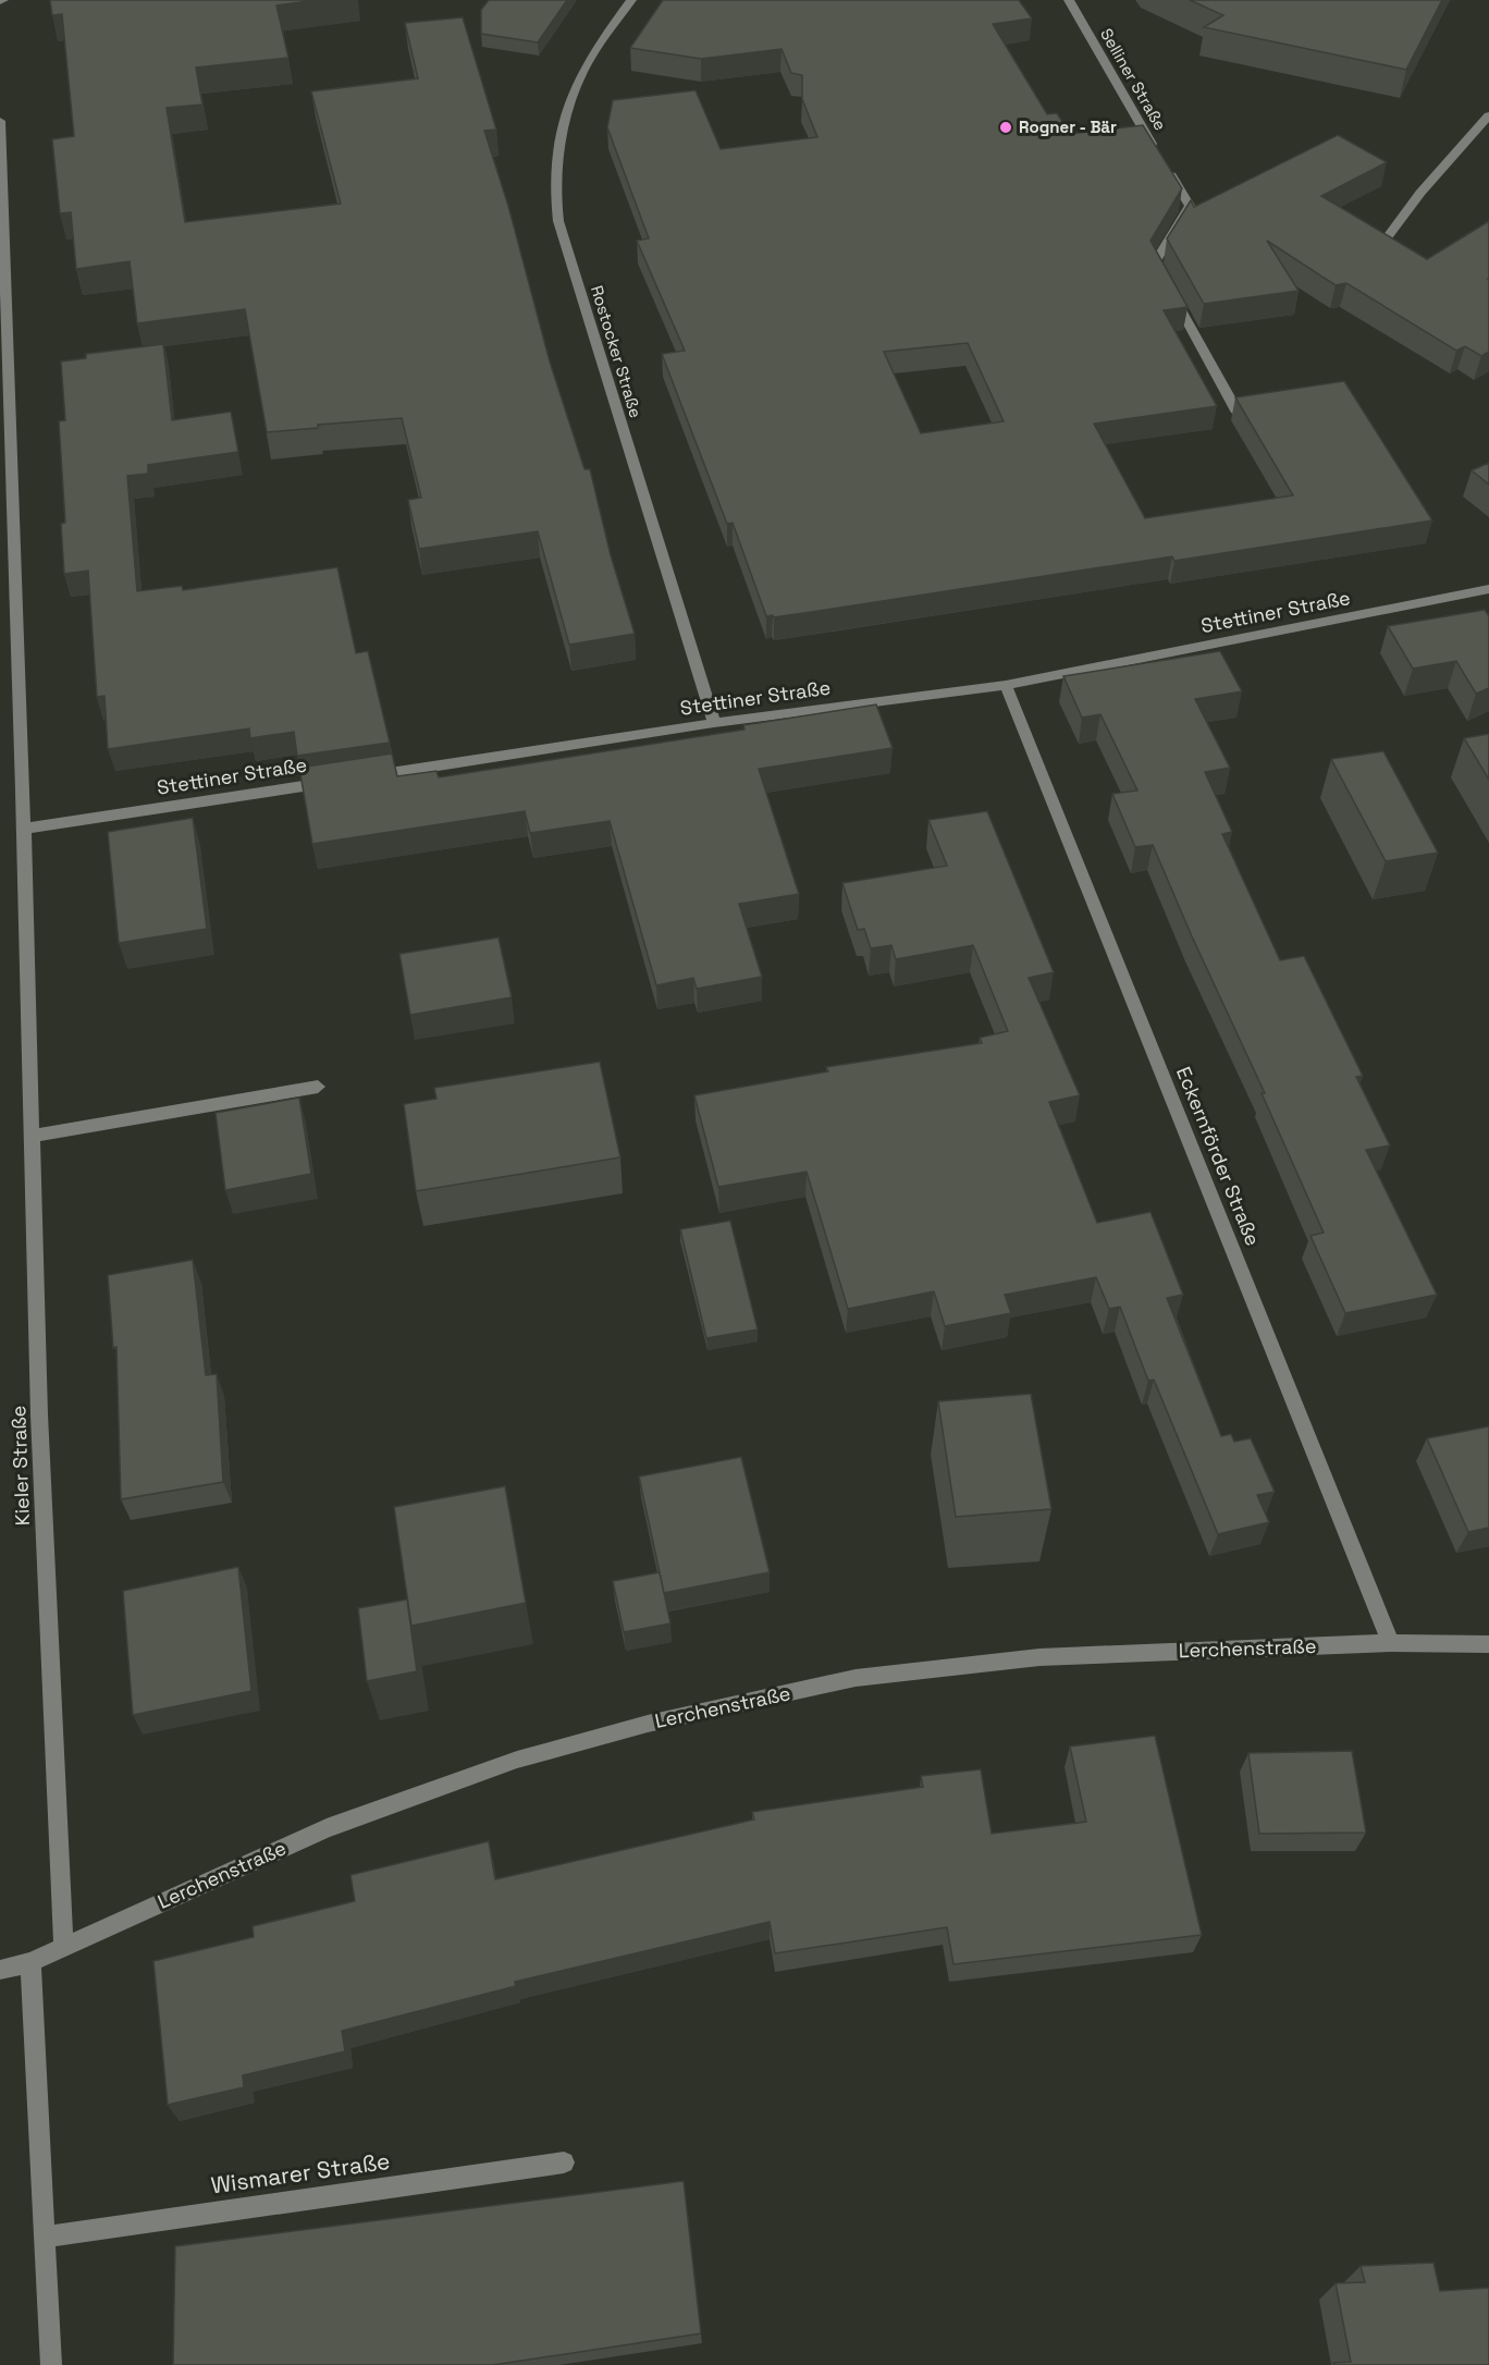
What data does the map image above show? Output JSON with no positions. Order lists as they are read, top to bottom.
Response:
{
  "streets": {
    "street": [
      "Selliner Straße",
      "Rostocker Straße",
      "Stettiner Straße",
      "Eckernförder Straße",
      "Kieler Straße",
      "Lerchenstraße",
      "Wismarer Straße"
    ]
  },
  "crossings": [
    ["Rostocker Straße", "Stettiner Straße"],
    ["Stettiner Straße", "Eckernförder Straße"],
    ["Stettiner Straße", "Kieler Straße"],
    ["Eckernförder Straße", "Lerchenstraße"],
    ["Kieler Straße", "Lerchenstraße"]
  ],
  "places": ["Rogner - Bär"]
}
